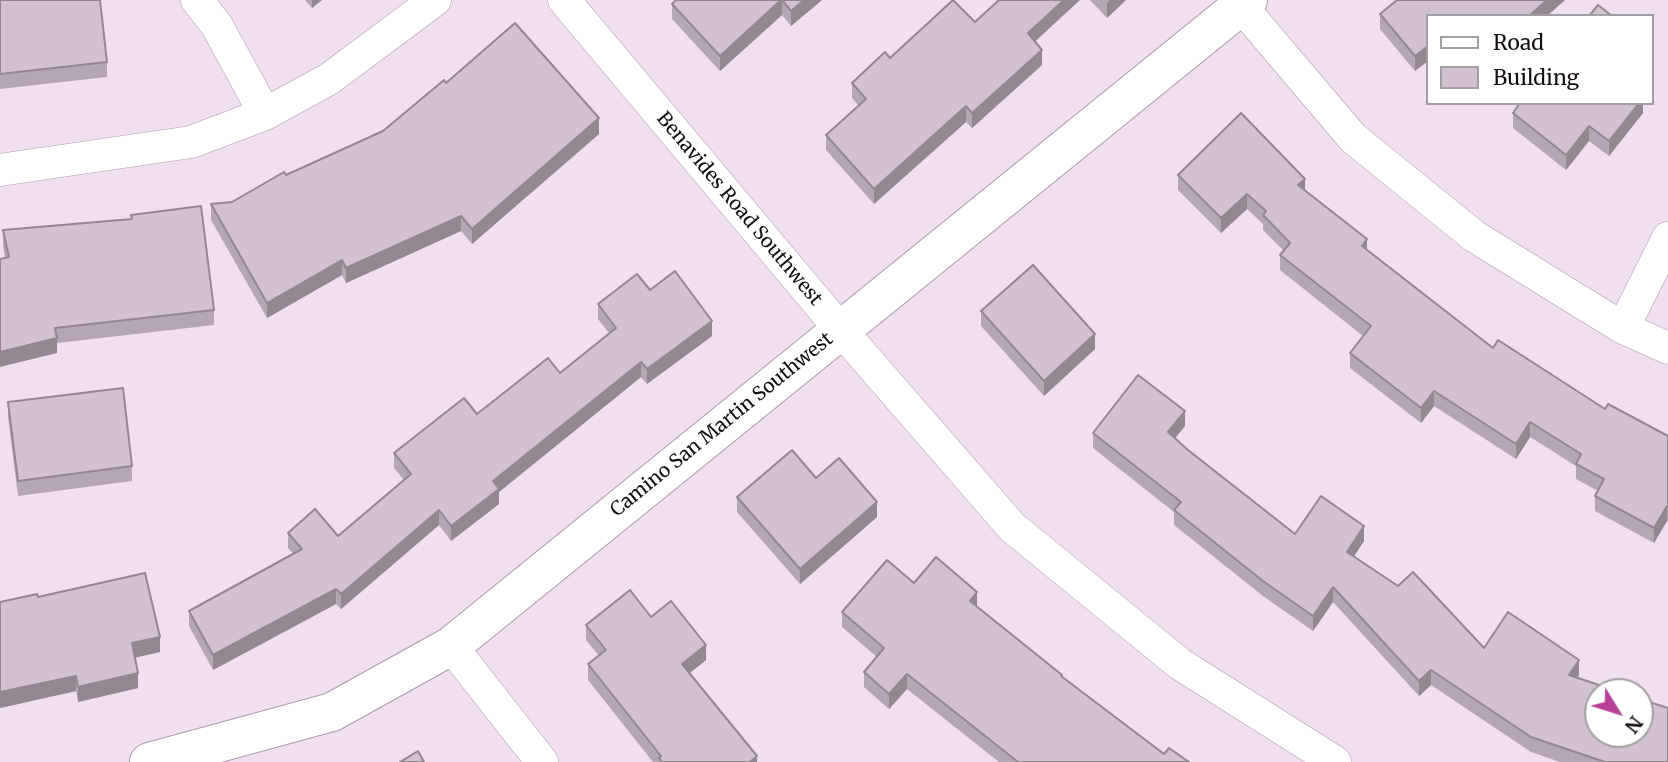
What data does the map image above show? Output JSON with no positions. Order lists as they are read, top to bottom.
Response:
{
  "streets": {
    "street": ["Benavides Road Southwest", "Camino San Martin Southwest"]
  },
  "crossings": [
    ["Benavides Road Southwest", "Camino San Martin Southwest"]
  ],
  "legend": ["Road", "Building"],
  "north": "bottom right"
}
